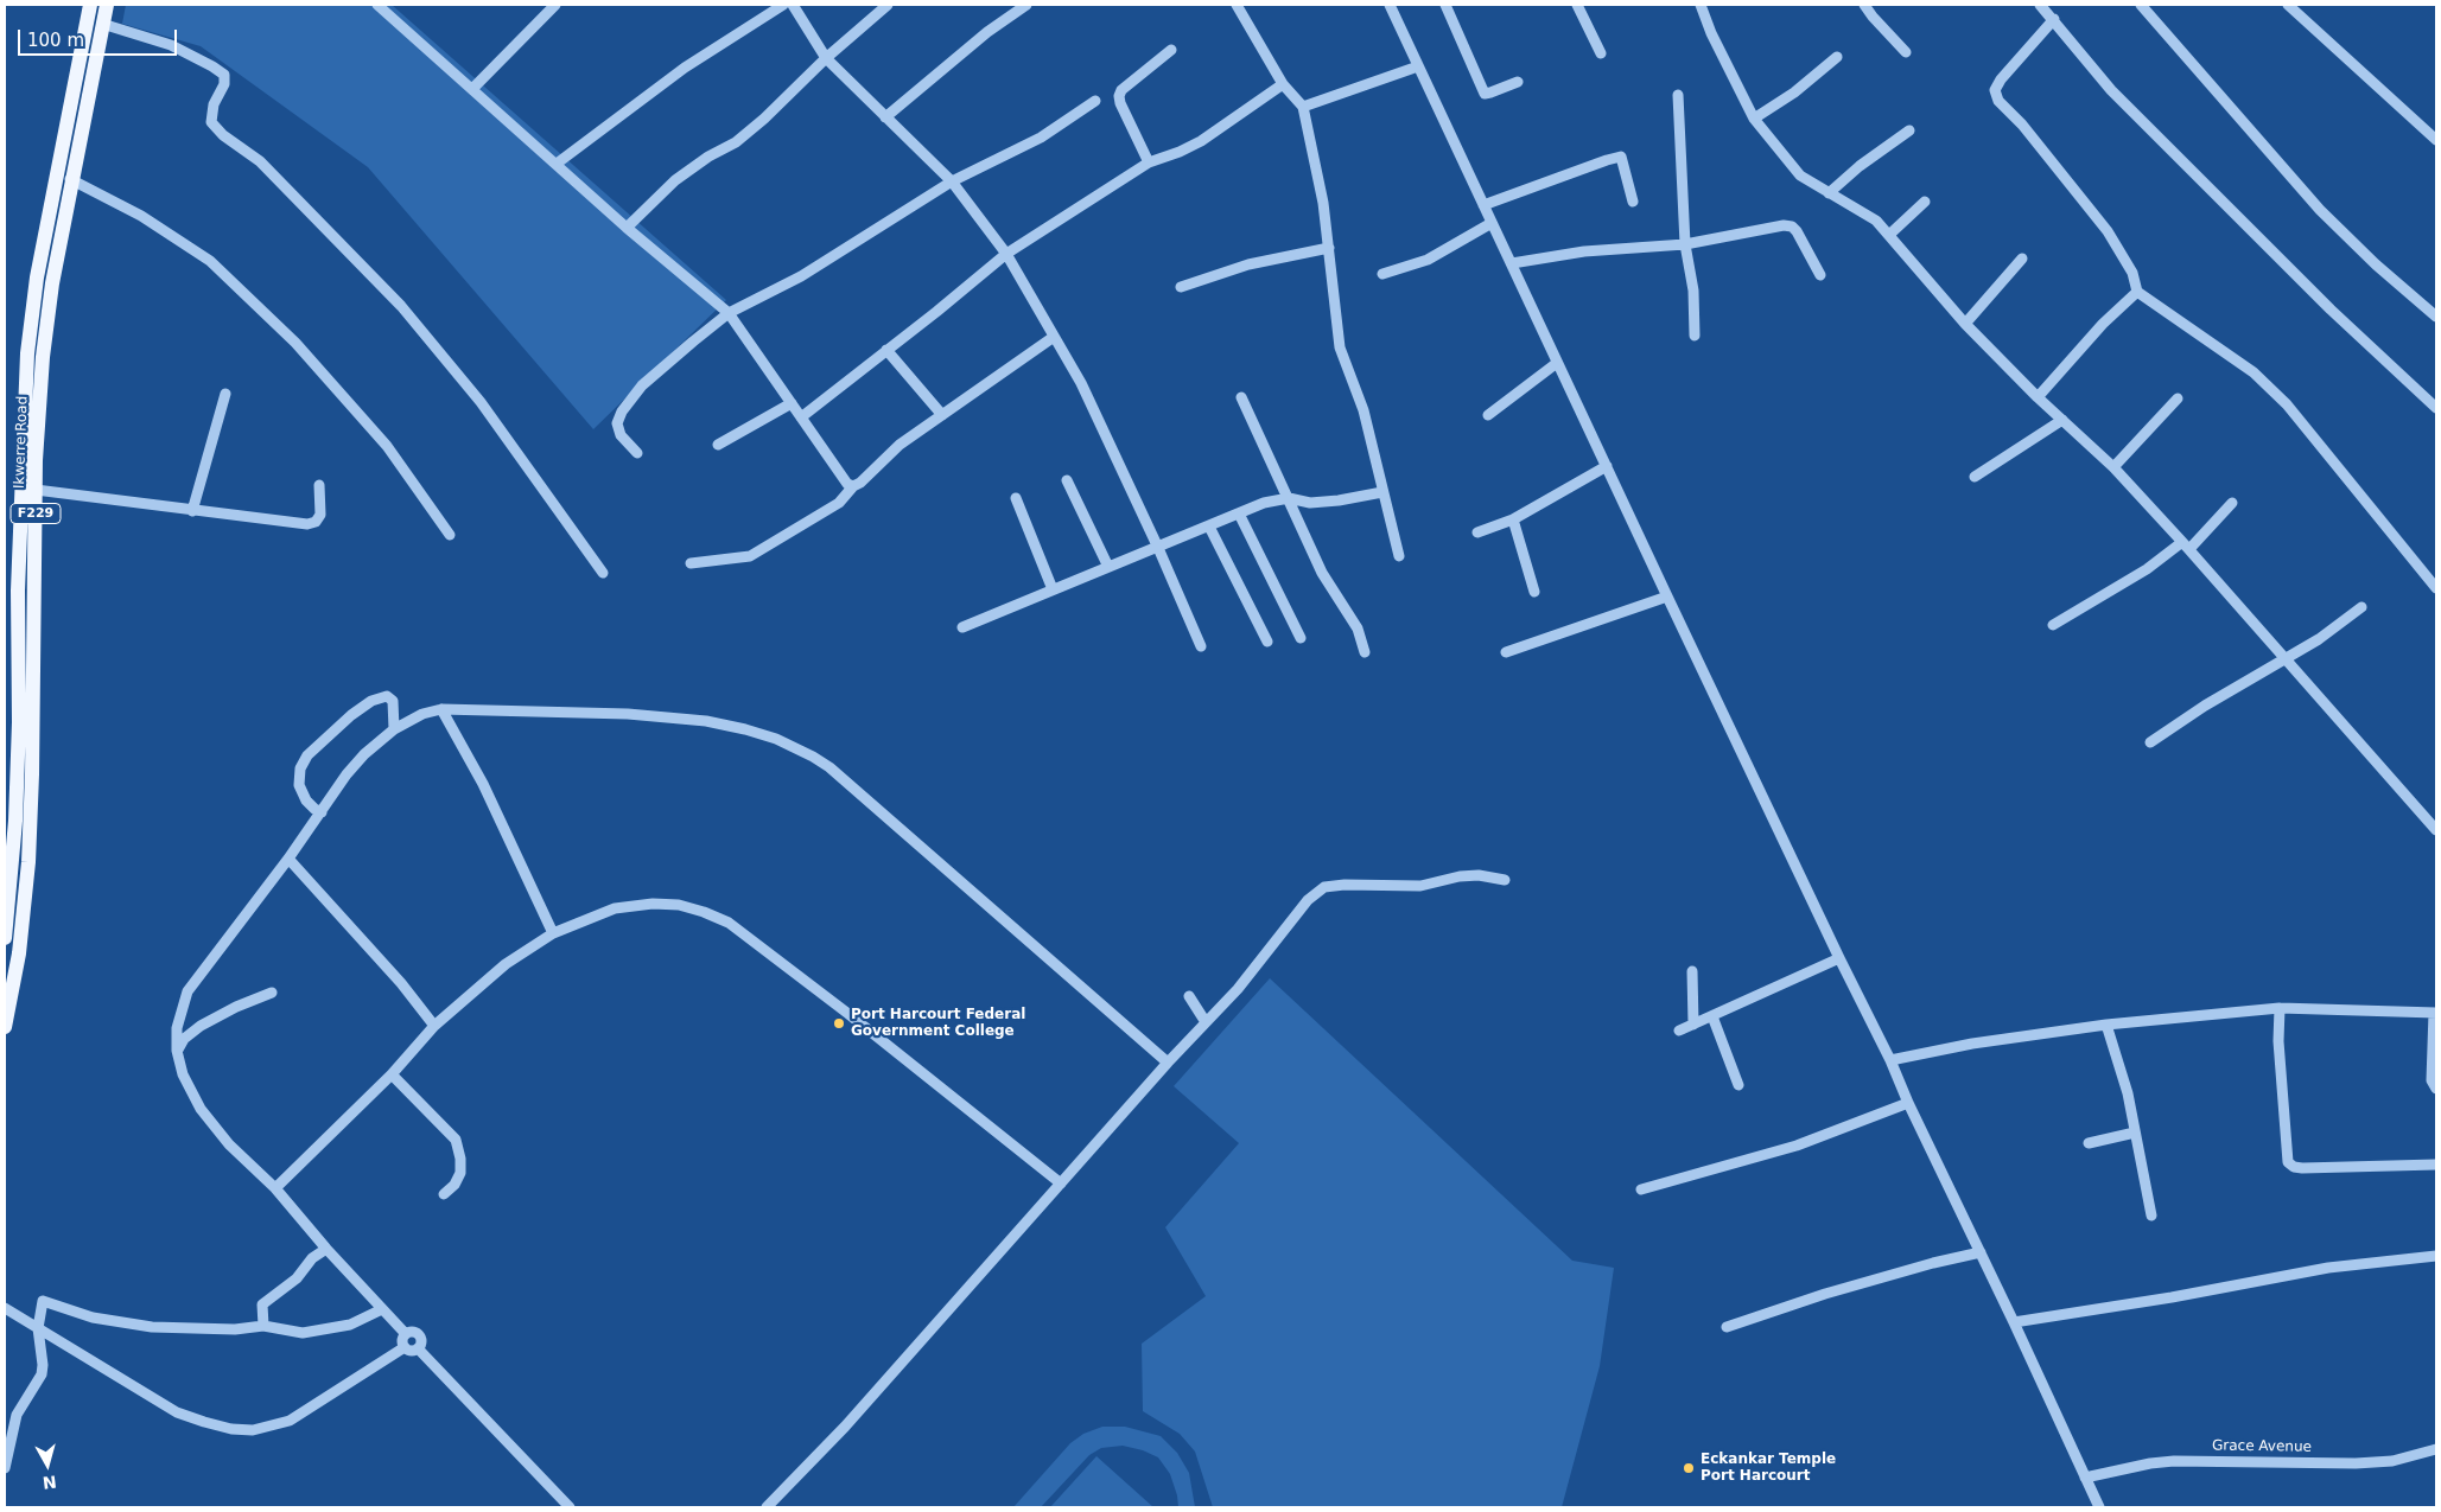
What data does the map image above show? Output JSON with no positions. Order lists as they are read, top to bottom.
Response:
{
  "streets": {
    "main road": ["Ikwerre Road", "F229"],
    "street": ["Grace Avenue"]
  },
  "places": ["Port Harcourt Federal Government College", "Eckankar Temple Port Harcourt"],
  "scale_bar": "100 m",
  "north": "bottom"
}
